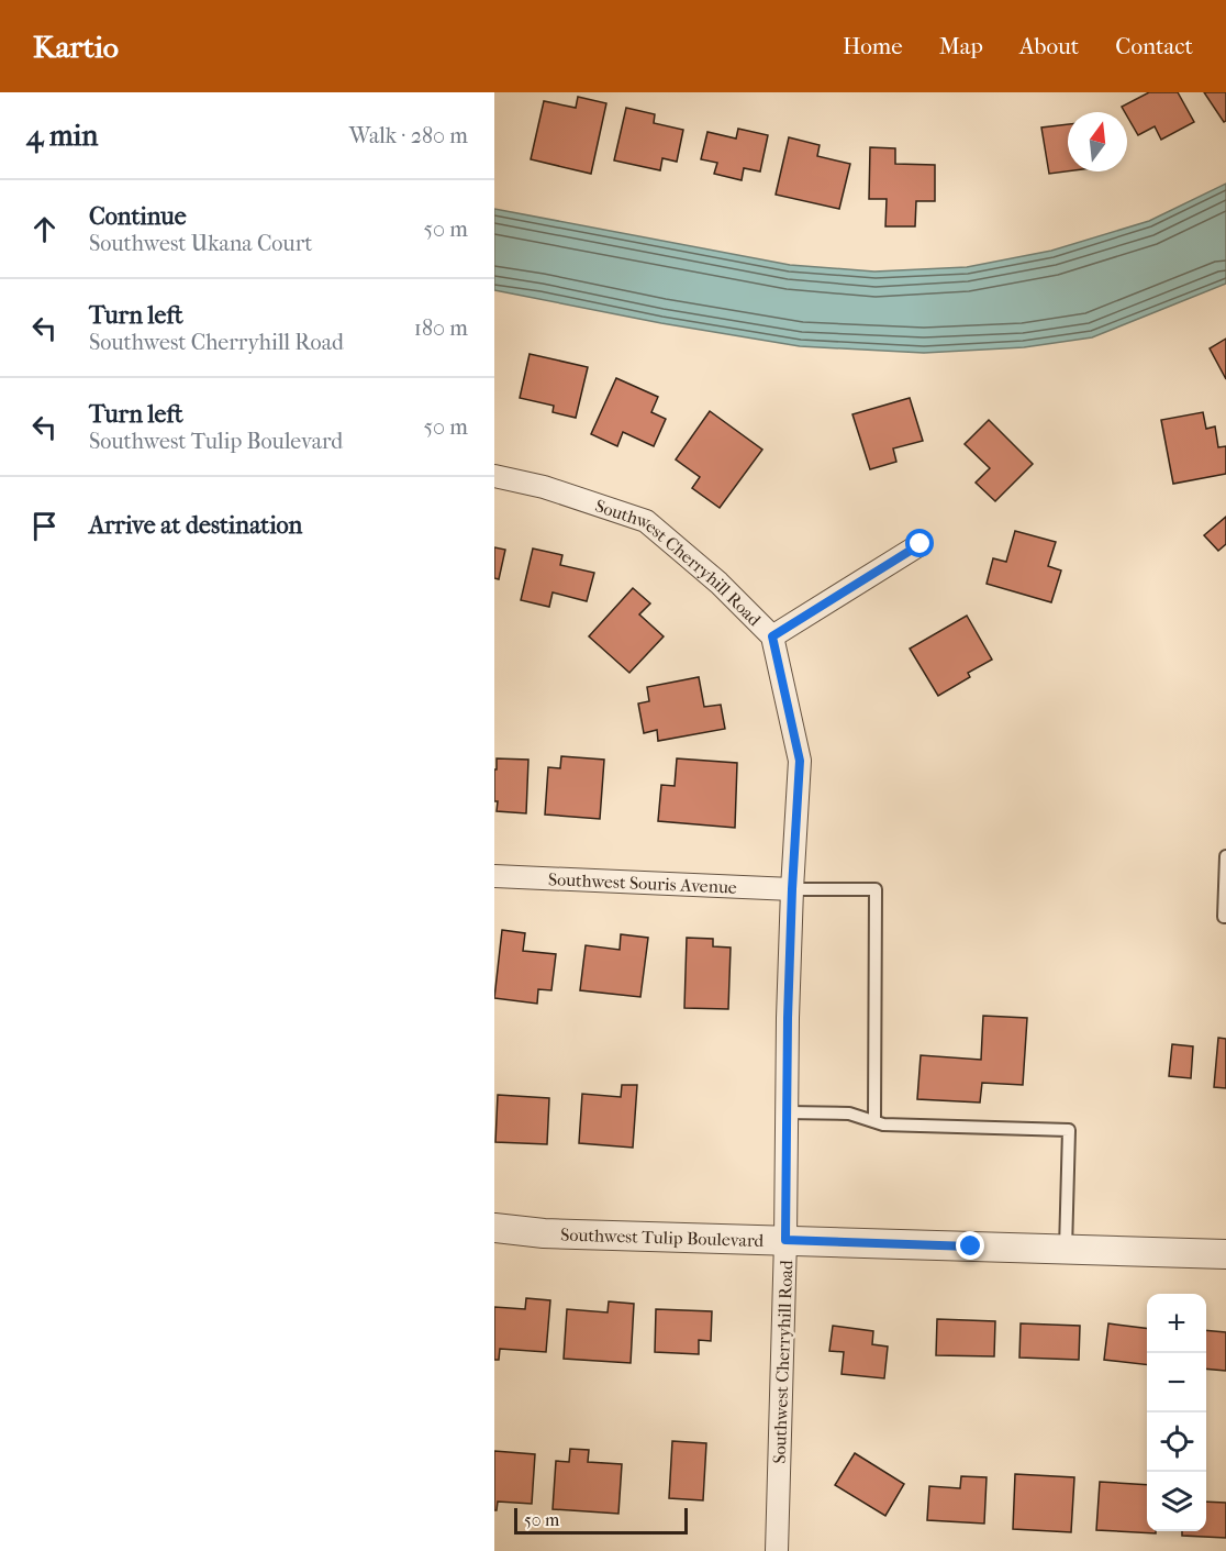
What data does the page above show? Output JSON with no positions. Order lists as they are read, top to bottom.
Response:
{
  "streets": {
    "street": ["Southwest Cherryhill Road", "Southwest Souris Avenue", "Southwest Tulip Boulevard"]
  },
  "crossings": [
    ["Southwest Cherryhill Road", "Southwest Souris Avenue"],
    ["Southwest Cherryhill Road", "Southwest Tulip Boulevard"]
  ],
  "scale_bar": "50 m",
  "north": "top",
  "page": {
    "header": "Kartio",
    "nav": [
      "Home",
      "Map",
      "About",
      "Contact"
    ],
    "heading": ["4 min", "Walk · 280 m"],
    "list": [
      ["Continue", "Southwest Ukana Court", "50 m"],
      ["Turn left", "Southwest Cherryhill Road", "180 m"],
      ["Turn left", "Southwest Tulip Boulevard", "50 m"],
      "Arrive at destination"
    ],
    "map_buttons": ["+", "−"],
    "scale": "50 m"
  }
}
